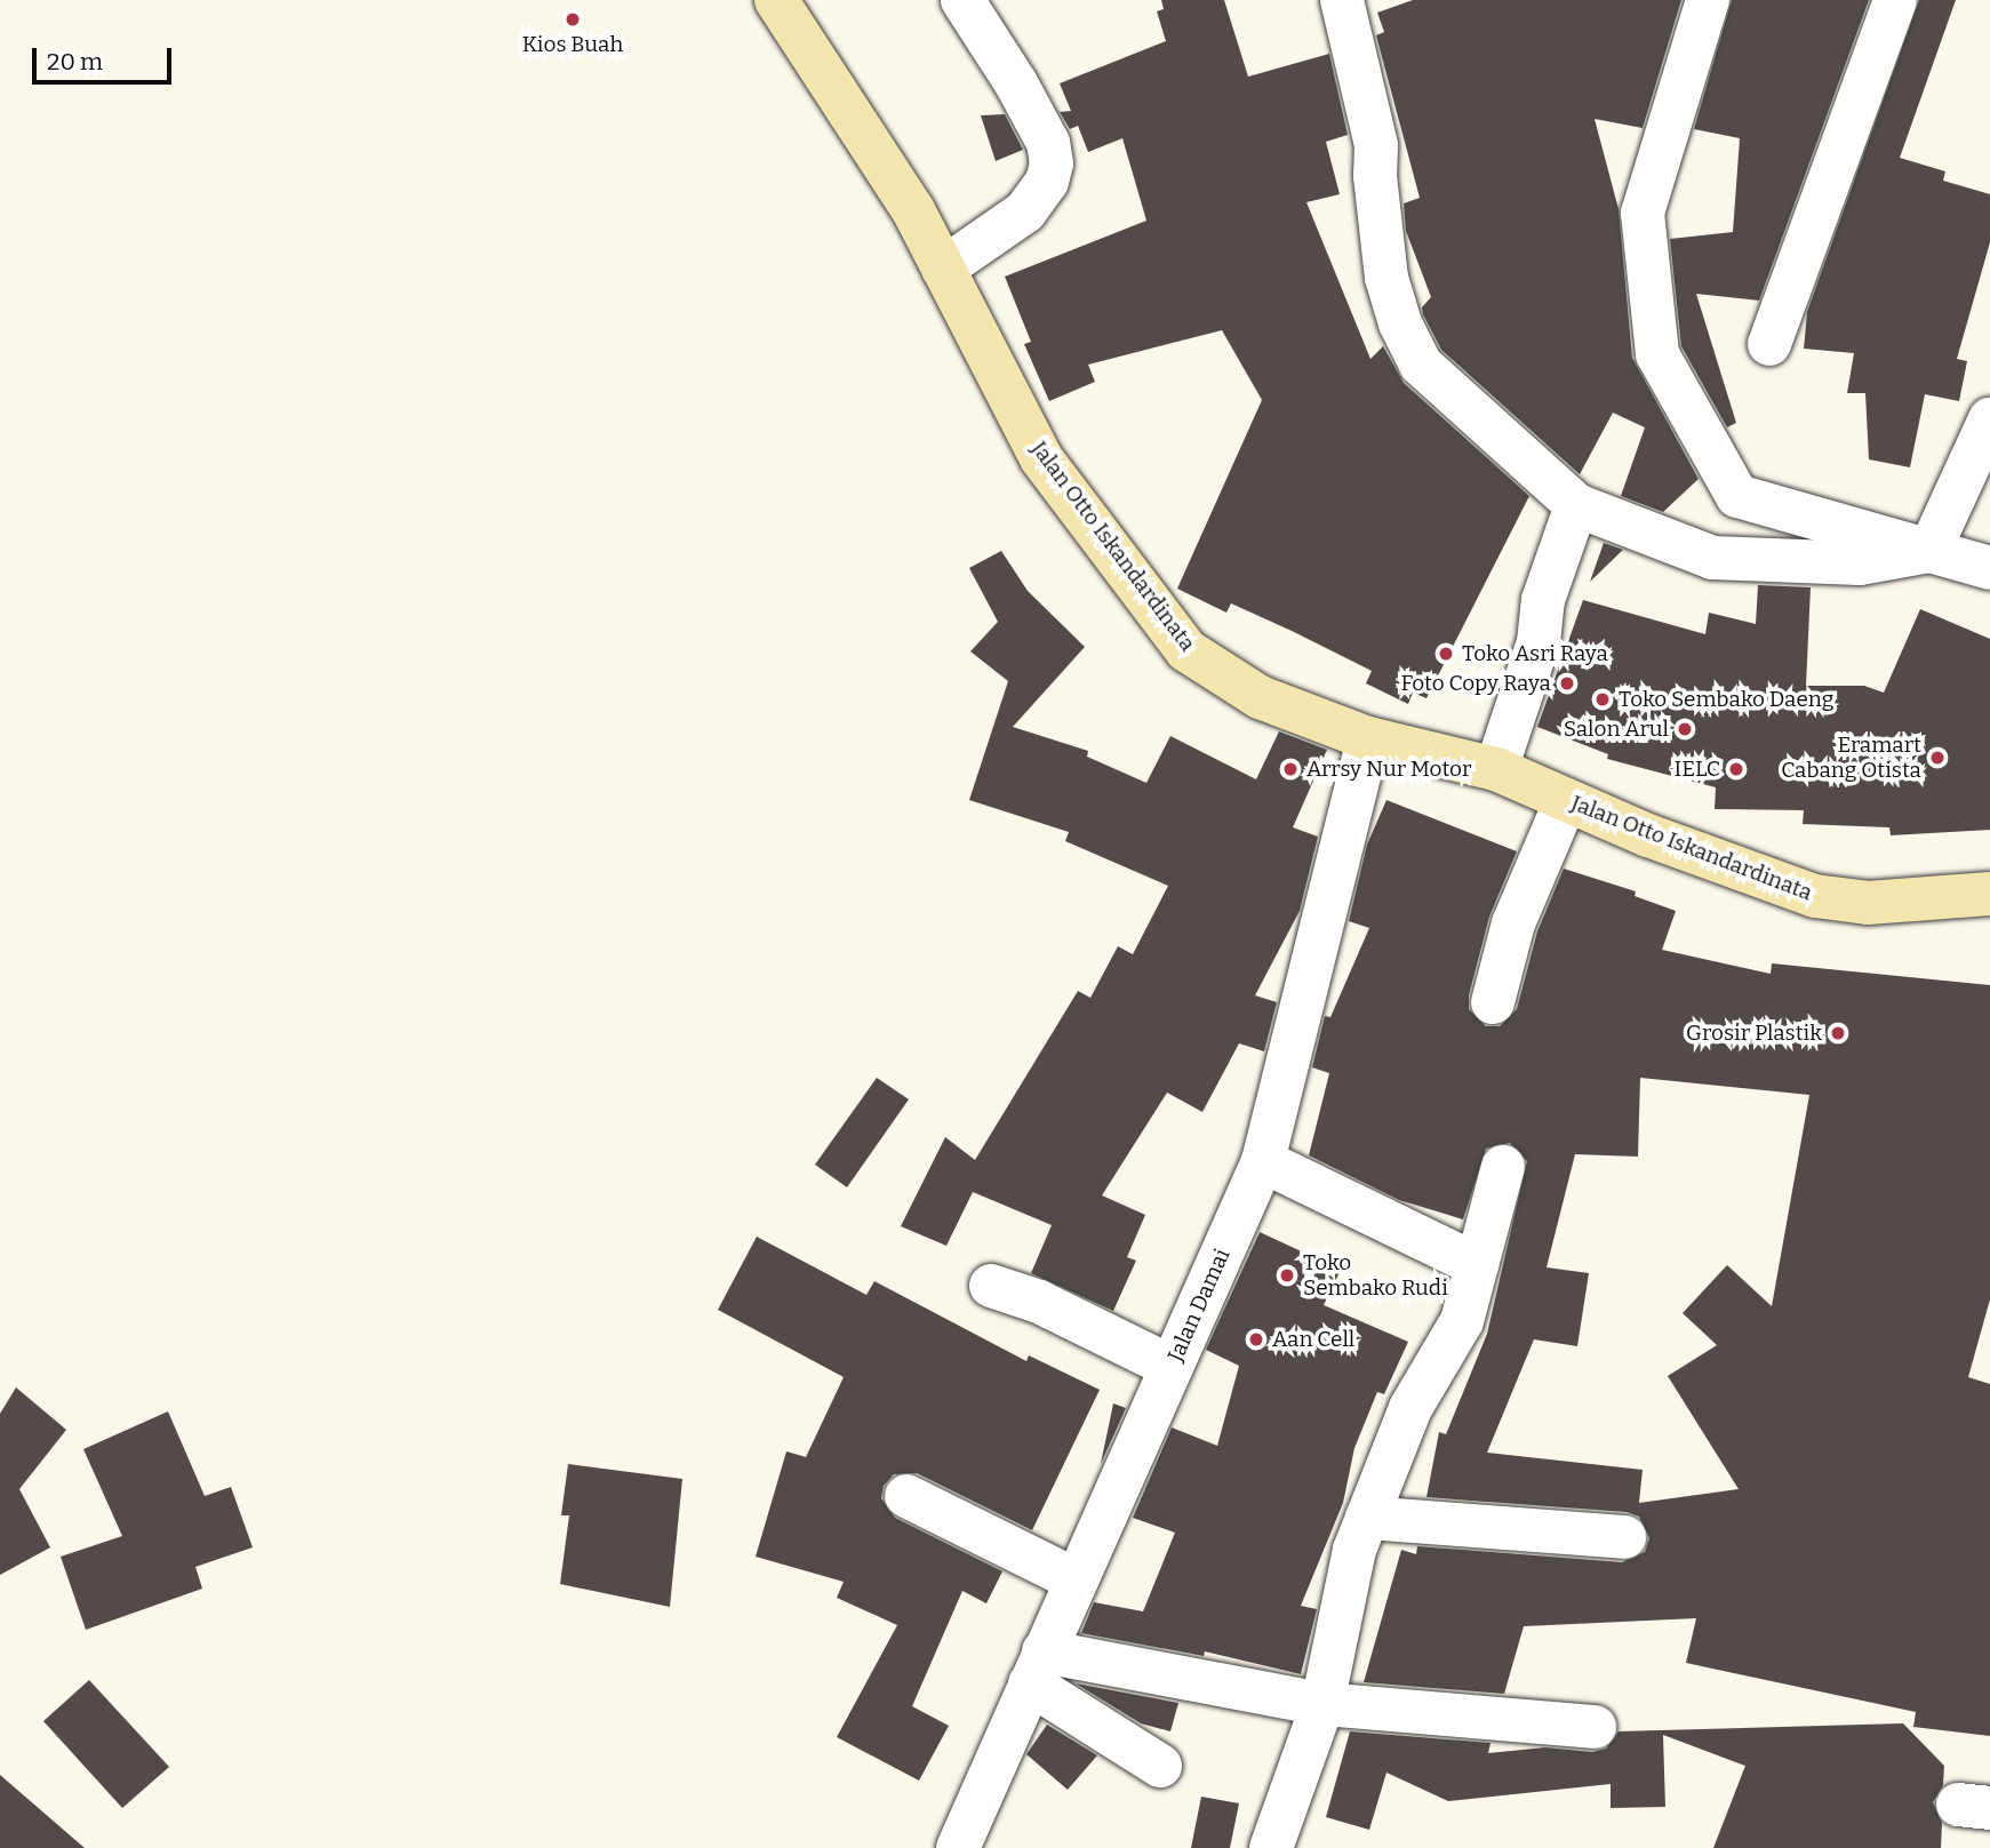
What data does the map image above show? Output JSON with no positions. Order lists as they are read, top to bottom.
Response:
{
  "streets": {
    "main road": ["Jalan Otto Iskandardinata"],
    "street": ["Jalan Damai"]
  },
  "crossings": [
    ["Jalan Otto Iskandardinata", "Jalan Damai"]
  ],
  "places": [
    "Kios Buah",
    "Toko Asri Raya",
    "Foto Copy Raya",
    "Toko Sembako Daeng",
    "Salon Arul",
    "Eramart Cabang Otista",
    "Arrsy Nur Motor",
    "IELC",
    "Grosir Plastik",
    "Toko Sembako Rudi",
    "Aan Cell"
  ],
  "scale_bar": "20 m"
}
